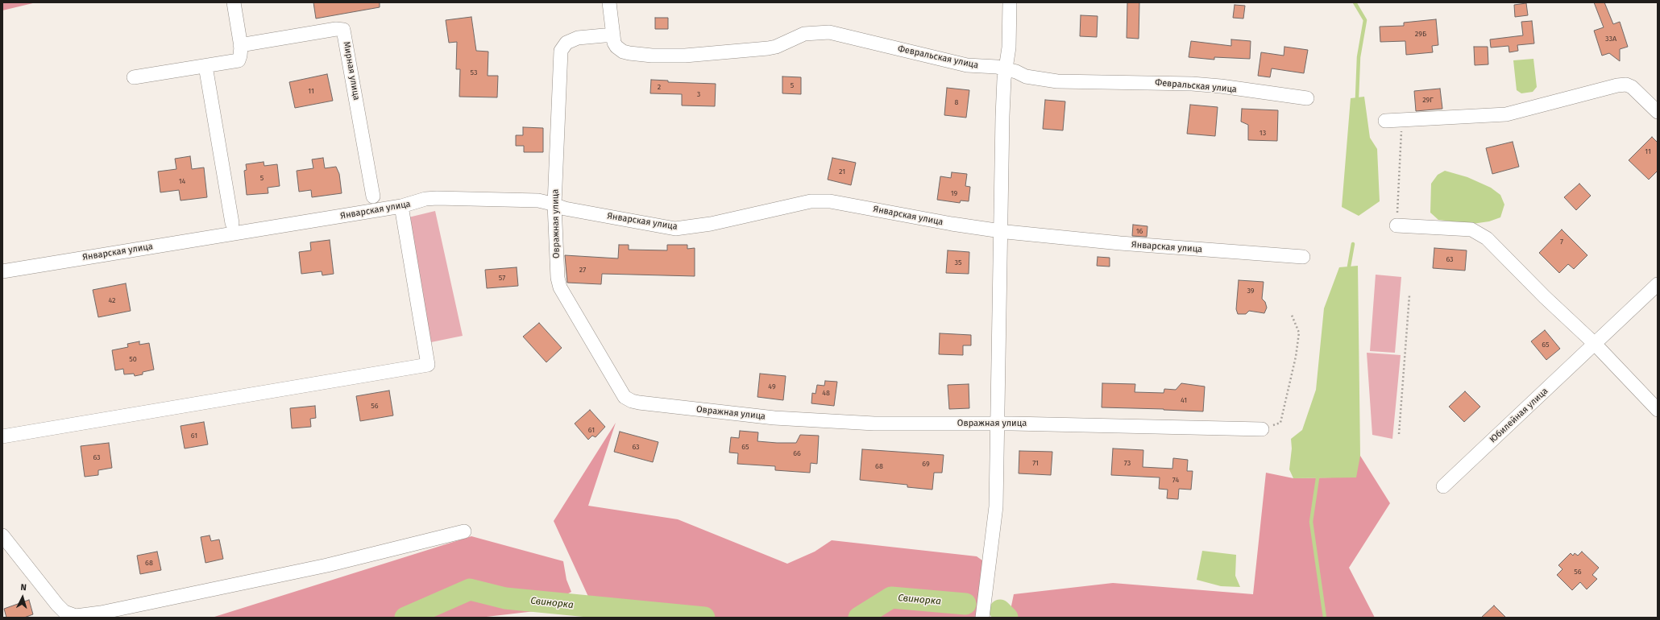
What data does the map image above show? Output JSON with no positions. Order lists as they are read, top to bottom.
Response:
{
  "streets": {
    "street": [
      "Февральская улица",
      "Мирная улица",
      "Январская улица",
      "Овражная улица",
      "Юбилейная улица"
    ]
  },
  "crossings": [
    ["Февральская улица", "Овражная улица"],
    ["Январская улица", "Овражная улица"]
  ],
  "water": ["Свинорка"],
  "house_numbers": [
    "29Б",
    "33А",
    "53",
    "5",
    "2",
    "11",
    "3",
    "29Г",
    "8",
    "13",
    "11",
    "21",
    "5",
    "14",
    "19",
    "16",
    "7",
    "63",
    "35",
    "27",
    "57",
    "39",
    "42",
    "65",
    "50",
    "49",
    "48",
    "41",
    "56",
    "61",
    "61",
    "63",
    "65",
    "66",
    "63",
    "71",
    "73",
    "69",
    "68",
    "74",
    "68",
    "56"
  ],
  "north": "top"
}
